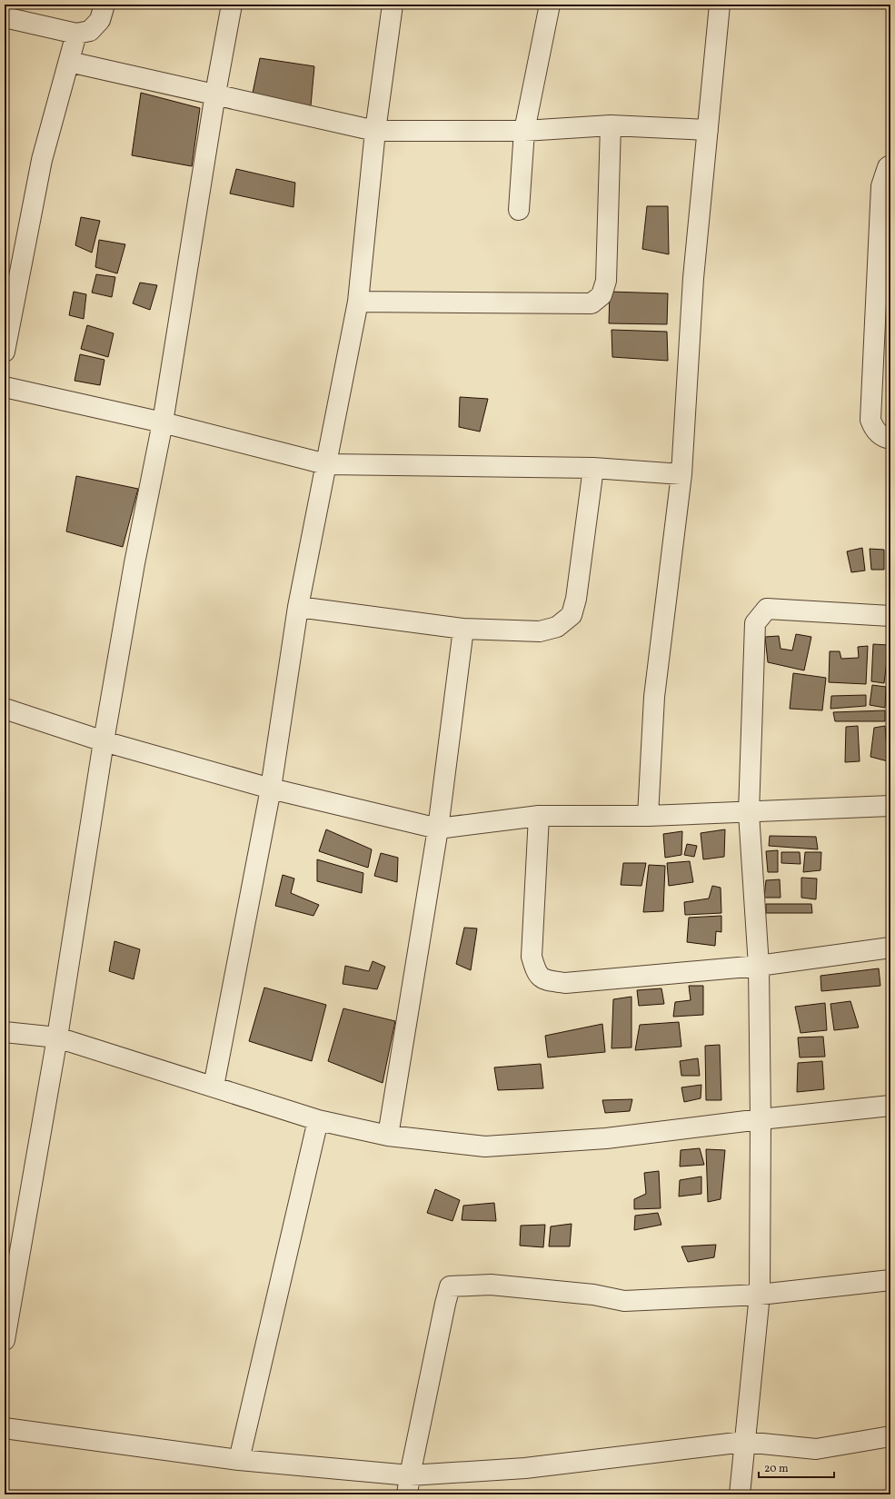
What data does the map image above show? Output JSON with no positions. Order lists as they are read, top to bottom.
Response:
{
  "scale_bar": "20 m"
}
